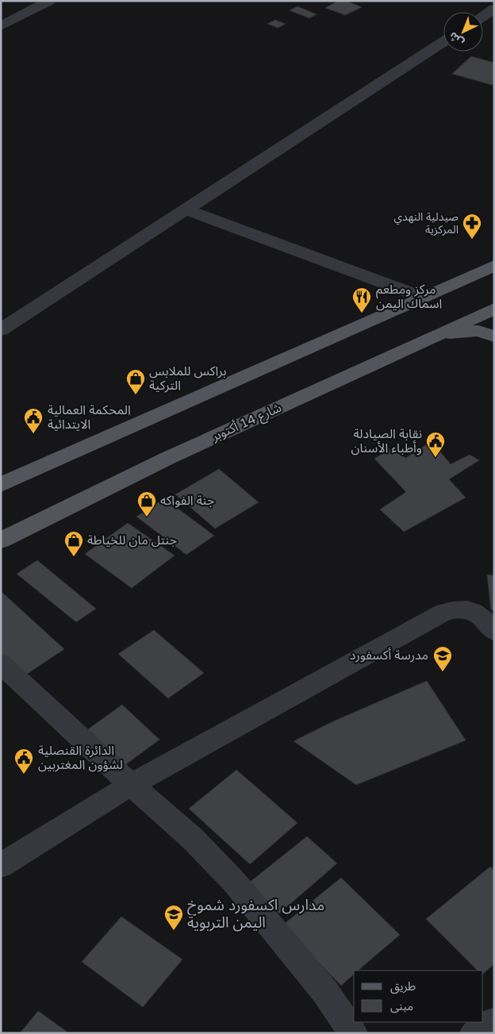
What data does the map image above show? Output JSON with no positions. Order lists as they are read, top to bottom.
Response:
{
  "streets": {
    "main road": ["شارع 14 أكتوبر"]
  },
  "places": {
    "pharmacy": ["صيدلية النهدي المركزية"],
    "restaurant": ["مركز ومطعم اسماك اليمن"],
    "shop": ["براكس للملابس التركية", "جنة الفواكه", "جنتل مان للخياطة"],
    "public building": ["المحكمة العمالية الايتدائية", "نقابة الصيادلة وأطباء الأسنان", "الدائرة القنصلية لشؤون المغتربين"],
    "school or university": ["مدرسة أكسفورد", "مدارس اكسفورد شموخ اليمن التربوية"]
  },
  "legend": ["طريق", "مبنى"],
  "north": "bottom left"
}
